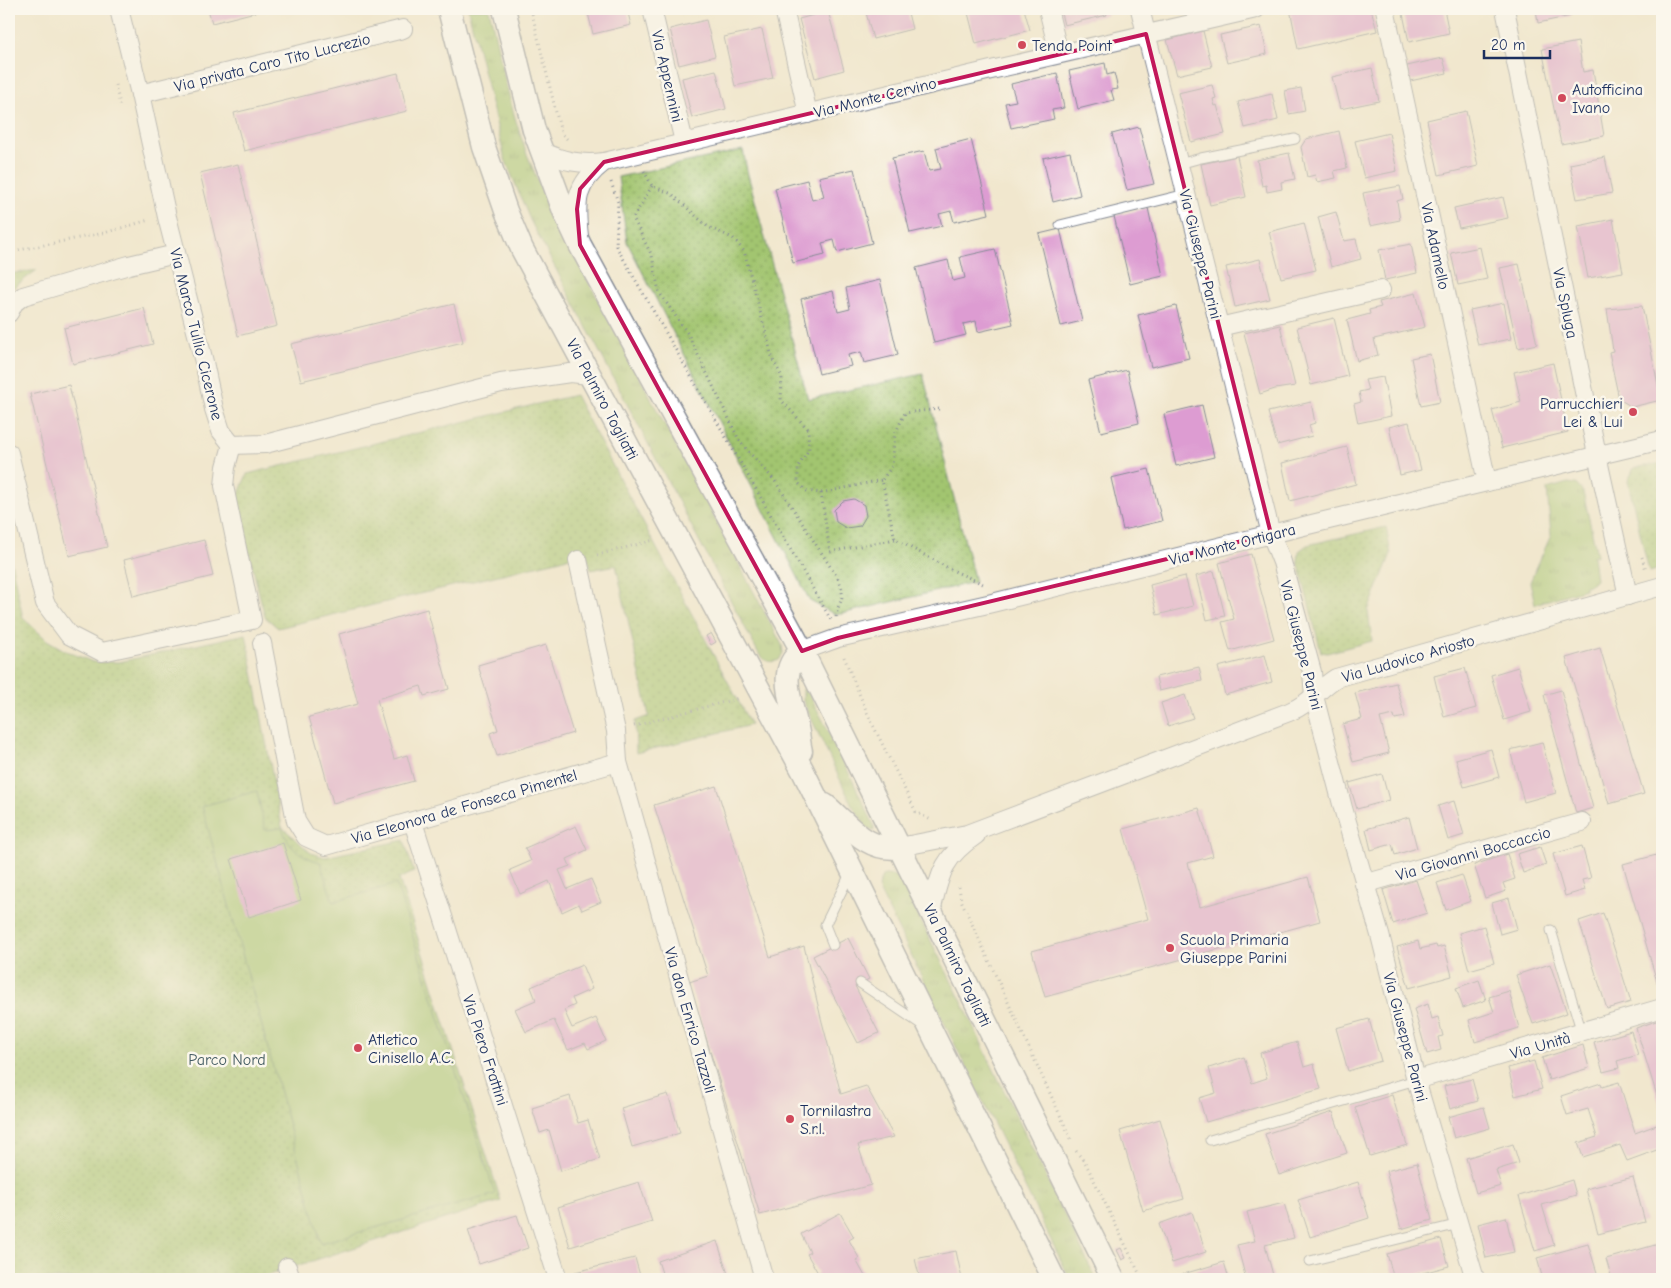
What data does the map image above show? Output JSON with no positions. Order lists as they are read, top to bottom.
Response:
{
  "streets": {
    "street": [
      "Via privata Caro Tito Lucrezio",
      "Via Appennini",
      "Via Monte Cervino",
      "Via Adamello",
      "Via Giuseppe Parini",
      "Via Spluga",
      "Via Marco Tullio Cicerone",
      "Via Palmiro Togliatti",
      "Via Monte Ortigara",
      "Via Ludovico Ariosto",
      "Via Eleonora de Fonseca Pimentel",
      "Via Giovanni Boccaccio",
      "Via don Enrico Tazzoli",
      "Via Unità",
      "Via Piero Frattini"
    ]
  },
  "crossings": [
    ["Via privata Caro Tito Lucrezio", "Via Marco Tullio Cicerone"],
    ["Via Appennini", "Via Monte Cervino"],
    ["Via Monte Cervino", "Via Giuseppe Parini"],
    ["Via Monte Cervino", "Via Palmiro Togliatti"],
    ["Via Adamello", "Via Monte Ortigara"],
    ["Via Giuseppe Parini", "Via Monte Ortigara"],
    ["Via Giuseppe Parini", "Via Ludovico Ariosto"],
    ["Via Giuseppe Parini", "Via Giovanni Boccaccio"],
    ["Via Giuseppe Parini", "Via Unità"],
    ["Via Spluga", "Via Monte Ortigara"],
    ["Via Spluga", "Via Ludovico Ariosto"],
    ["Via Palmiro Togliatti", "Via Monte Ortigara"],
    ["Via Palmiro Togliatti", "Via Ludovico Ariosto"],
    ["Via Eleonora de Fonseca Pimentel", "Via don Enrico Tazzoli"],
    ["Via Eleonora de Fonseca Pimentel", "Via Piero Frattini"]
  ],
  "parks": ["Parco Nord"],
  "places": [
    "Tenda Point",
    "Autofficina Ivano",
    "Parrucchieri Lei & Lui",
    "Scuola Primaria Giuseppe Parini",
    "Atletico Cinisello A.C.",
    "Tornilastra S.r.l."
  ],
  "scale_bar": "20 m"
}
